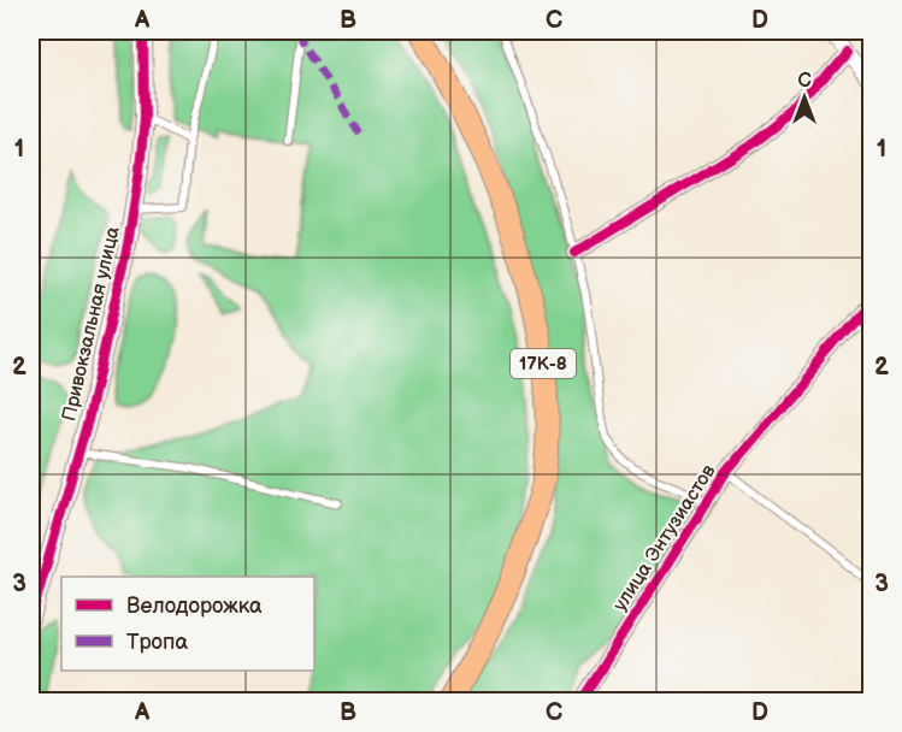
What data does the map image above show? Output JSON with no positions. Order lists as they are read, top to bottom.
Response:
{
  "streets": {
    "main road": ["17К-8"],
    "street": ["Привокзальная улица", "улица Энтузиастов"]
  },
  "legend": ["Велодорожка", "Тропа"],
  "north": "top",
  "grid": {
    "columns": [
      "A",
      "B",
      "C",
      "D"
    ],
    "rows": ["1", "2", "3"]
  }
}
